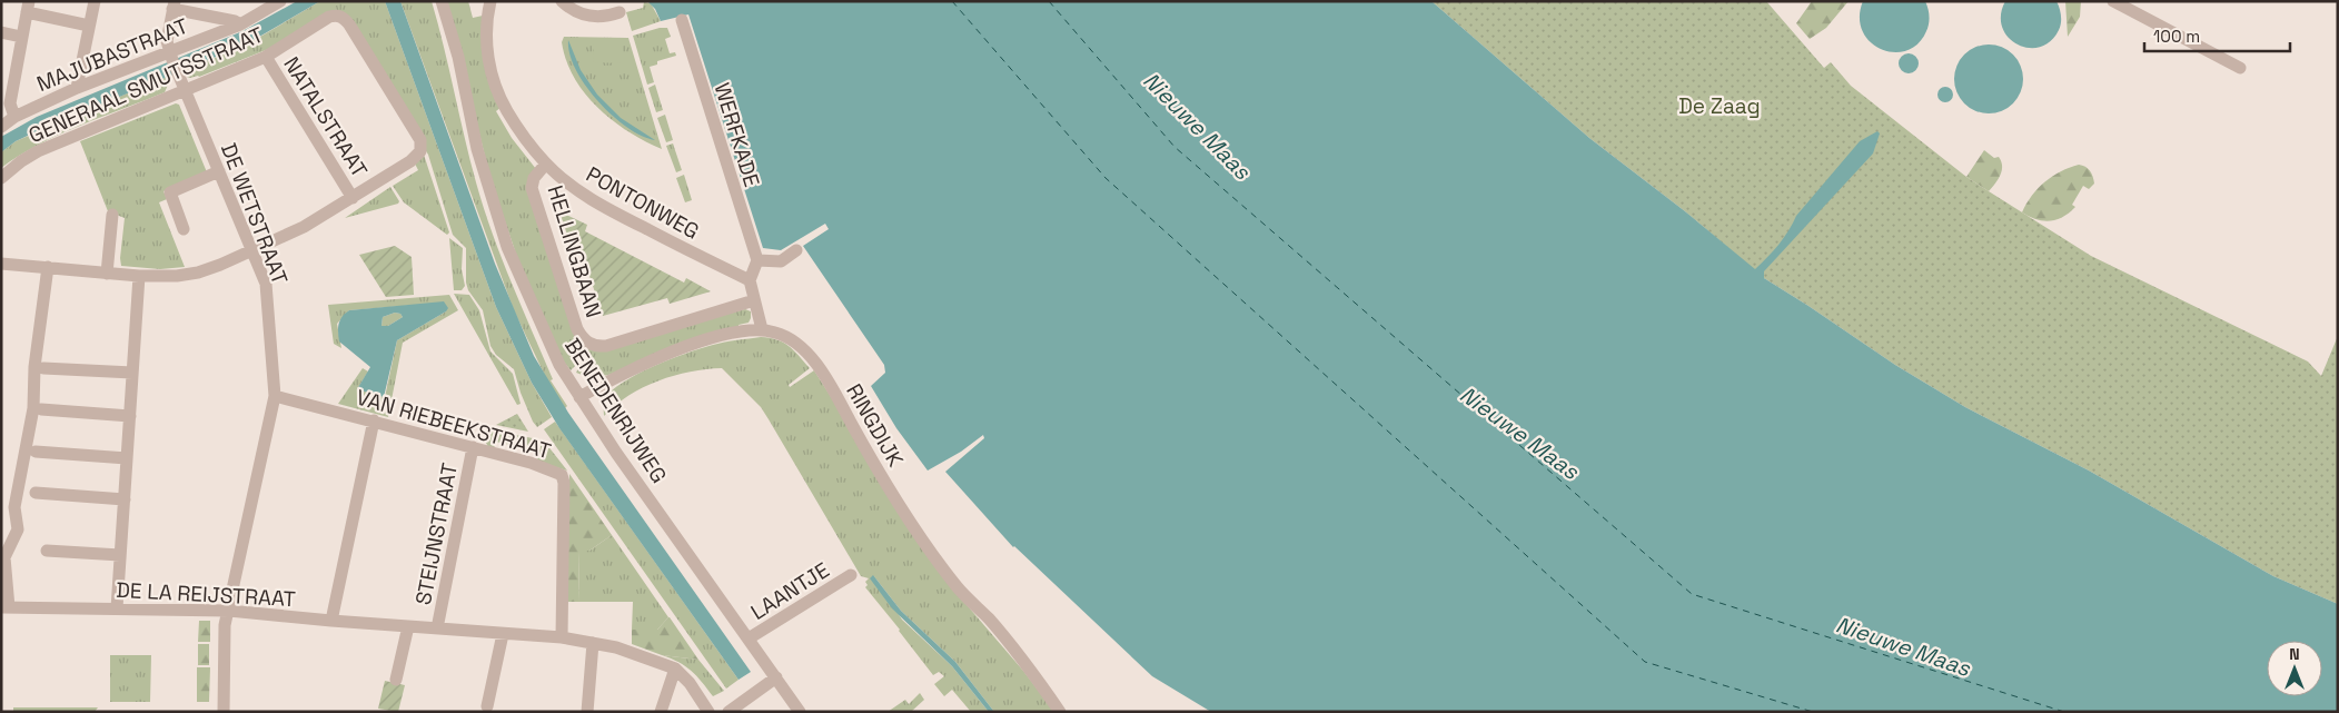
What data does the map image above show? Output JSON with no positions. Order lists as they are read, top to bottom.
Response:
{
  "streets": {
    "street": [
      "MAJUBASTRAAT",
      "GENERAAL SMUTSSTRAAT",
      "NATALSTRAAT",
      "WERFKADE",
      "PONTONWEG",
      "DE WETSTRAAT",
      "HELLINGBAAN",
      "BENEDENRIJWEG",
      "VAN RIEBEEKSTRAAT",
      "RINGDIJK",
      "STEIJNSTRAAT",
      "LAANTJE",
      "DE LA REIJSTRAAT"
    ]
  },
  "crossings": [
    ["MAJUBASTRAAT", "DE WETSTRAAT"],
    ["GENERAAL SMUTSSTRAAT", "NATALSTRAAT"],
    ["GENERAAL SMUTSSTRAAT", "DE WETSTRAAT"],
    ["PONTONWEG", "HELLINGBAAN"],
    ["DE WETSTRAAT", "VAN RIEBEEKSTRAAT"],
    ["DE WETSTRAAT", "DE LA REIJSTRAAT"],
    ["BENEDENRIJWEG", "LAANTJE"],
    ["VAN RIEBEEKSTRAAT", "STEIJNSTRAAT"],
    ["VAN RIEBEEKSTRAAT", "DE LA REIJSTRAAT"],
    ["STEIJNSTRAAT", "DE LA REIJSTRAAT"]
  ],
  "water": ["Nieuwe Maas"],
  "parks": ["De Zaag"],
  "scale_bar": "100 m",
  "north": "top"
}
